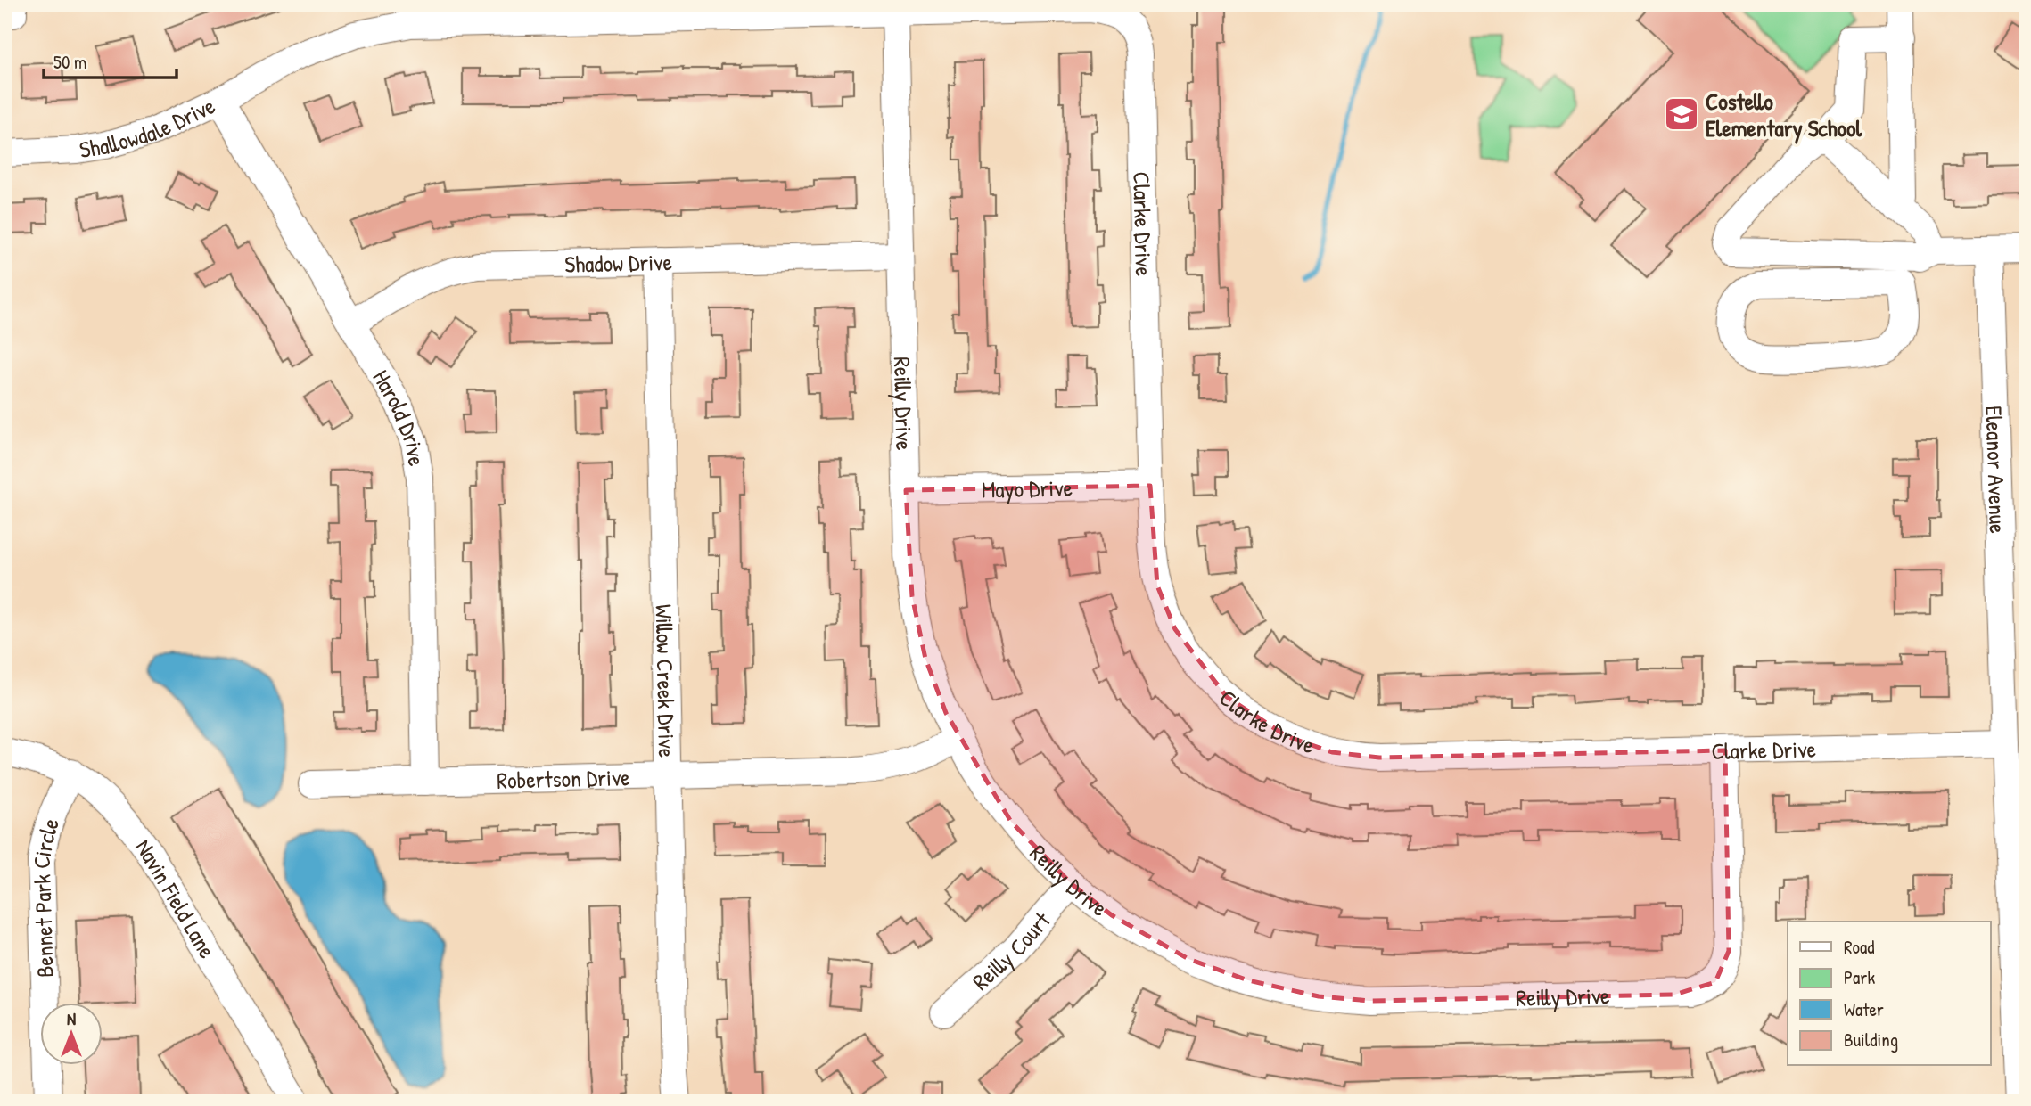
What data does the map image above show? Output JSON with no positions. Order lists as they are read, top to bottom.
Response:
{
  "streets": {
    "street": [
      "Shallowdale Drive",
      "Clarke Drive",
      "Shadow Drive",
      "Reilly Drive",
      "Harold Drive",
      "Eleanor Avenue",
      "Mayo Drive",
      "Willow Creek Drive",
      "Robertson Drive",
      "Bennet Park Circle",
      "Navin Field Lane",
      "Reilly Court"
    ]
  },
  "crossings": [
    ["Shallowdale Drive", "Clarke Drive"],
    ["Shallowdale Drive", "Reilly Drive"],
    ["Shallowdale Drive", "Harold Drive"],
    ["Clarke Drive", "Reilly Drive"],
    ["Clarke Drive", "Eleanor Avenue"],
    ["Clarke Drive", "Mayo Drive"],
    ["Shadow Drive", "Reilly Drive"],
    ["Shadow Drive", "Harold Drive"],
    ["Shadow Drive", "Willow Creek Drive"],
    ["Reilly Drive", "Mayo Drive"],
    ["Reilly Drive", "Robertson Drive"],
    ["Reilly Drive", "Reilly Court"],
    ["Harold Drive", "Robertson Drive"],
    ["Willow Creek Drive", "Robertson Drive"],
    ["Bennet Park Circle", "Navin Field Lane"]
  ],
  "places": {
    "school or university": ["Costello Elementary School"]
  },
  "legend": [
    "Road",
    "Park",
    "Water",
    "Building"
  ],
  "scale_bar": "50 m",
  "north": "top"
}
